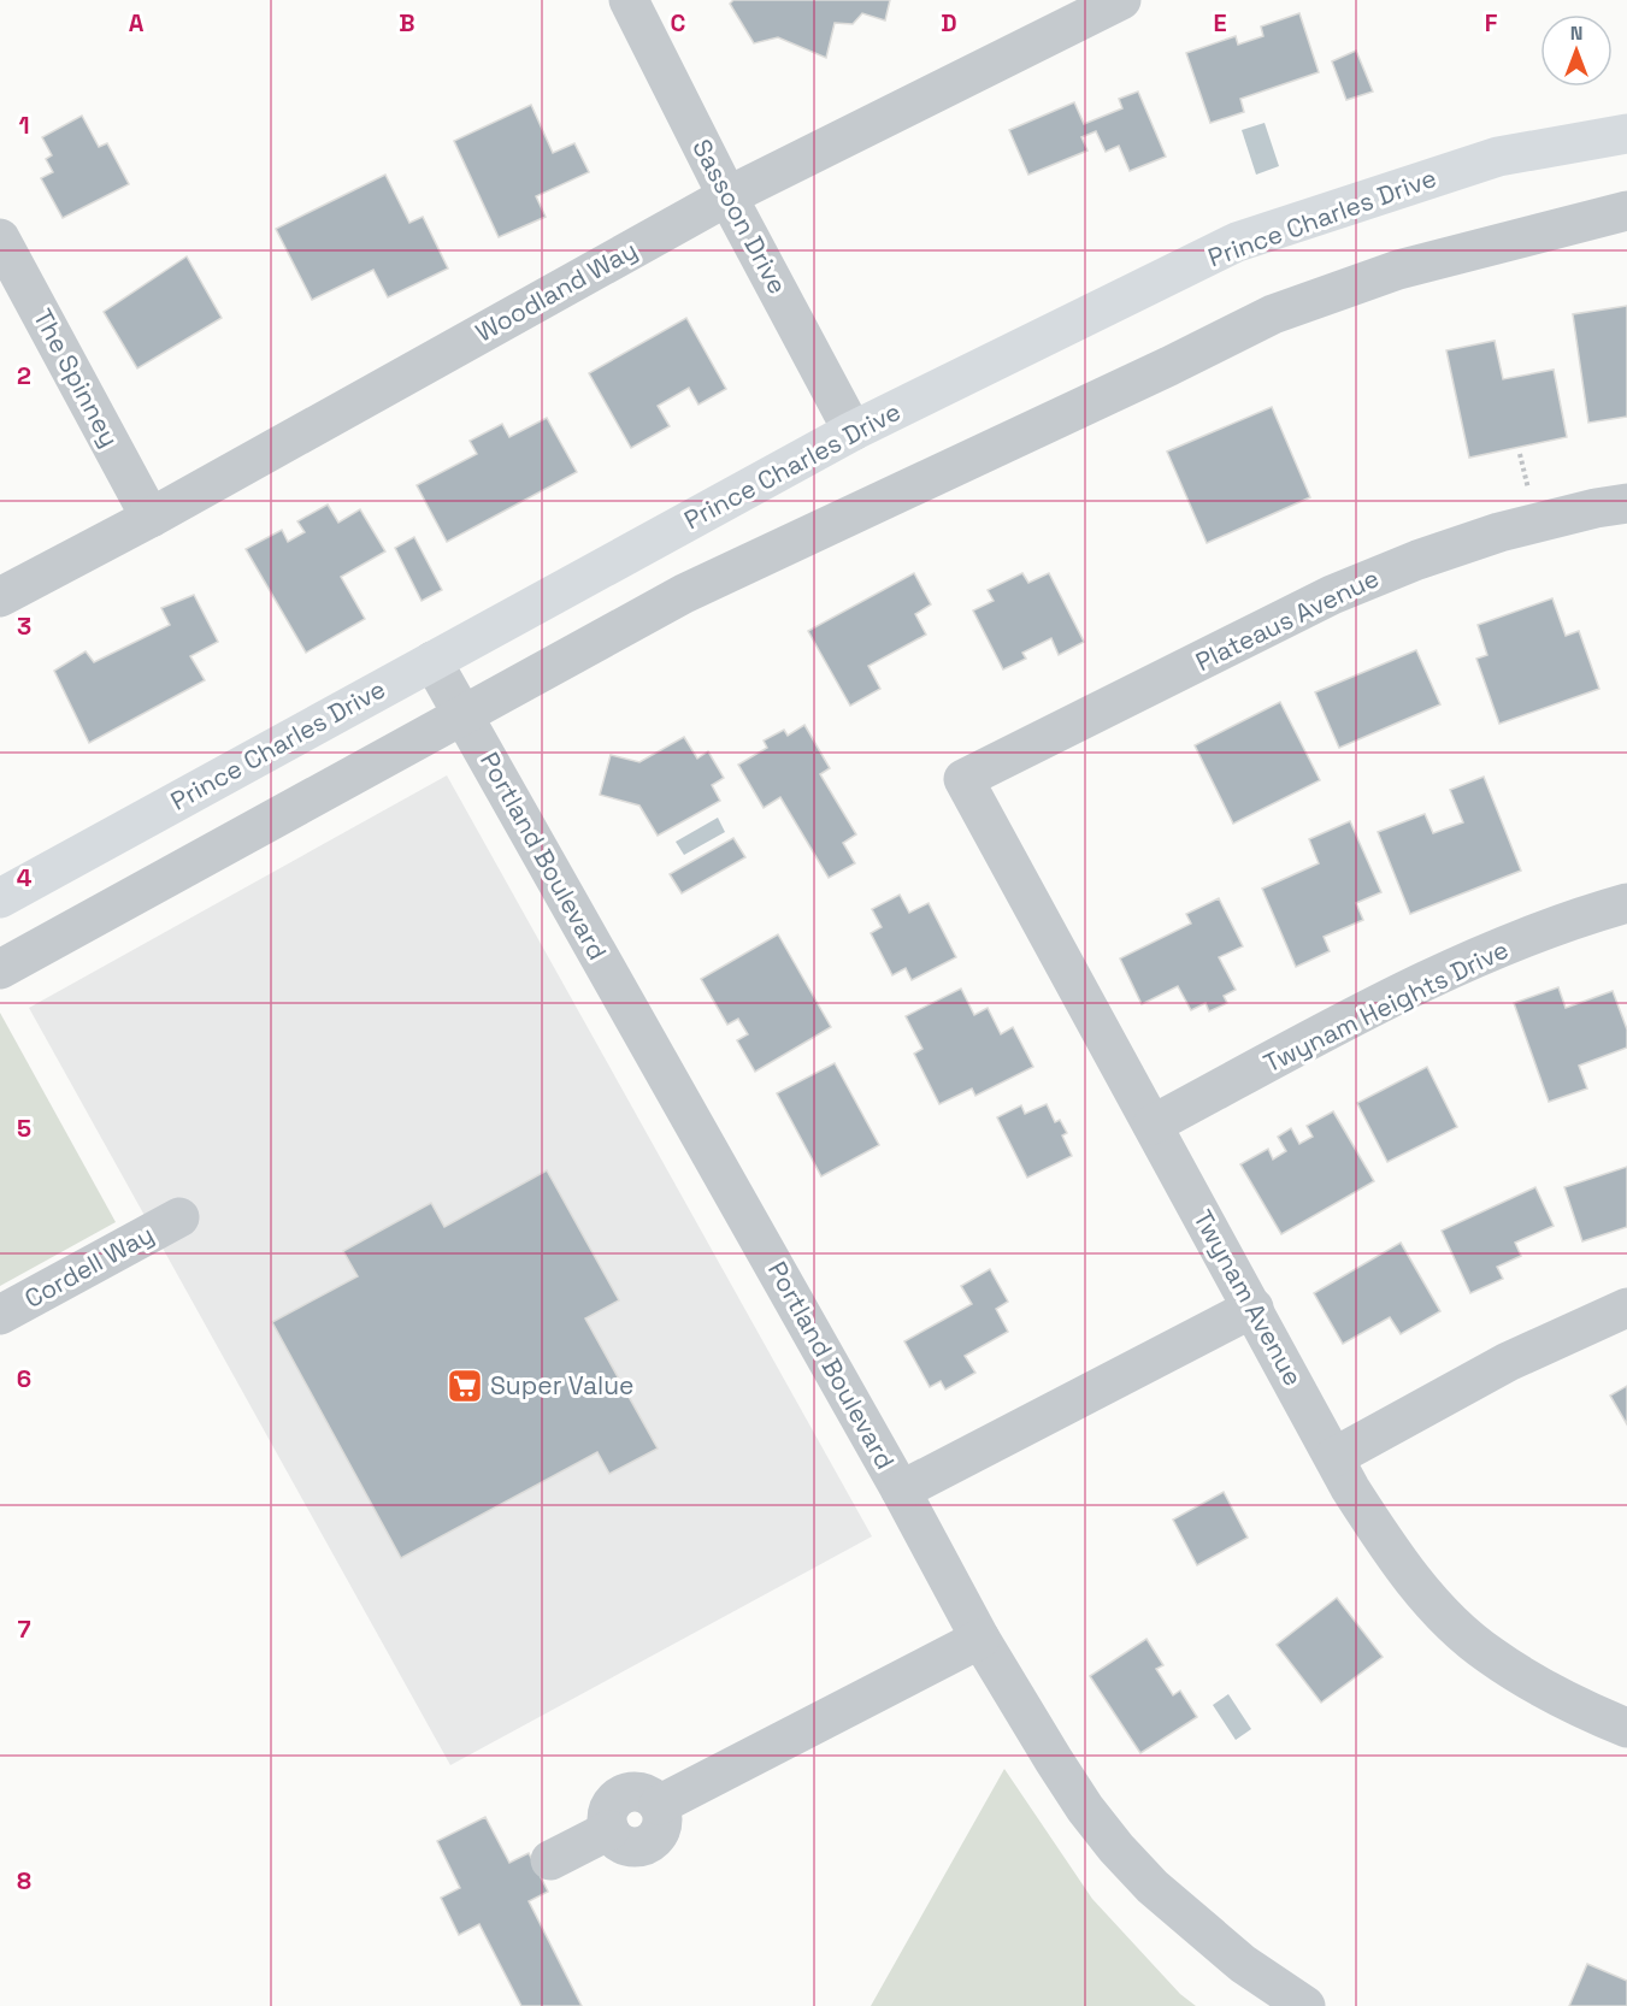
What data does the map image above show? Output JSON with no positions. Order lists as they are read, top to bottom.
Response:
{
  "streets": {
    "highway": ["Prince Charles Drive"],
    "street": [
      "Sassoon Drive",
      "Woodland Way",
      "The Spinney",
      "Plateaus Avenue",
      "Portland Boulevard",
      "Twynam Heights Drive",
      "Cordell Way",
      "Twynam Avenue"
    ]
  },
  "crossings": [
    ["Sassoon Drive", "Prince Charles Drive"],
    ["Sassoon Drive", "Woodland Way"],
    ["Prince Charles Drive", "Portland Boulevard"],
    ["Woodland Way", "The Spinney"],
    ["Plateaus Avenue", "Twynam Avenue"],
    ["Twynam Heights Drive", "Twynam Avenue"]
  ],
  "places": {
    "supermarket": ["Super Value"]
  },
  "north": "top",
  "grid": {
    "columns": [
      "A",
      "B",
      "C",
      "D",
      "E",
      "F"
    ],
    "rows": [
      "1",
      "2",
      "3",
      "4",
      "5",
      "6",
      "7",
      "8"
    ]
  }
}
